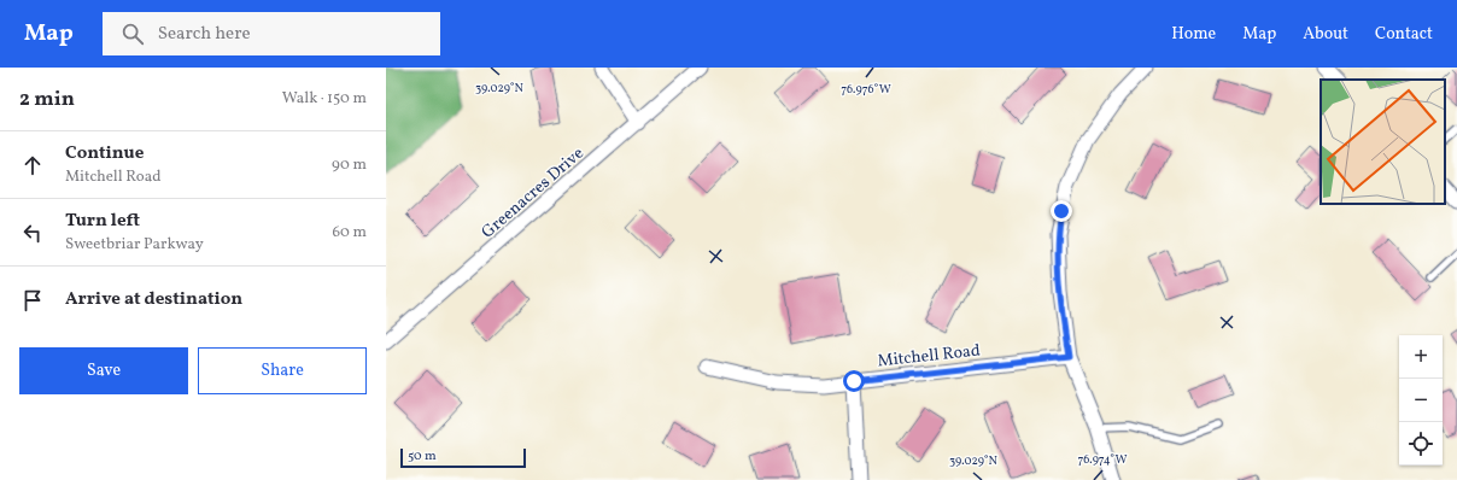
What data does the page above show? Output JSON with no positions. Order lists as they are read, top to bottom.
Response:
{
  "streets": {
    "street": ["Greenacres Drive", "Mitchell Road"]
  },
  "scale_bar": "50 m",
  "page": {
    "header": "Map",
    "search": "Search here",
    "nav": [
      "Home",
      "Map",
      "About",
      "Contact"
    ],
    "heading": ["2 min", "Walk · 150 m"],
    "list": [
      ["Continue", "Mitchell Road", "90 m"],
      ["Turn left", "Sweetbriar Parkway", "60 m"],
      "Arrive at destination"
    ],
    "buttons": ["Save", "Share"],
    "map_buttons": ["+", "−"],
    "scale": "50 m"
  },
  "coordinates": ["39.029°N", "76.976°W", "76.974°W"]
}
